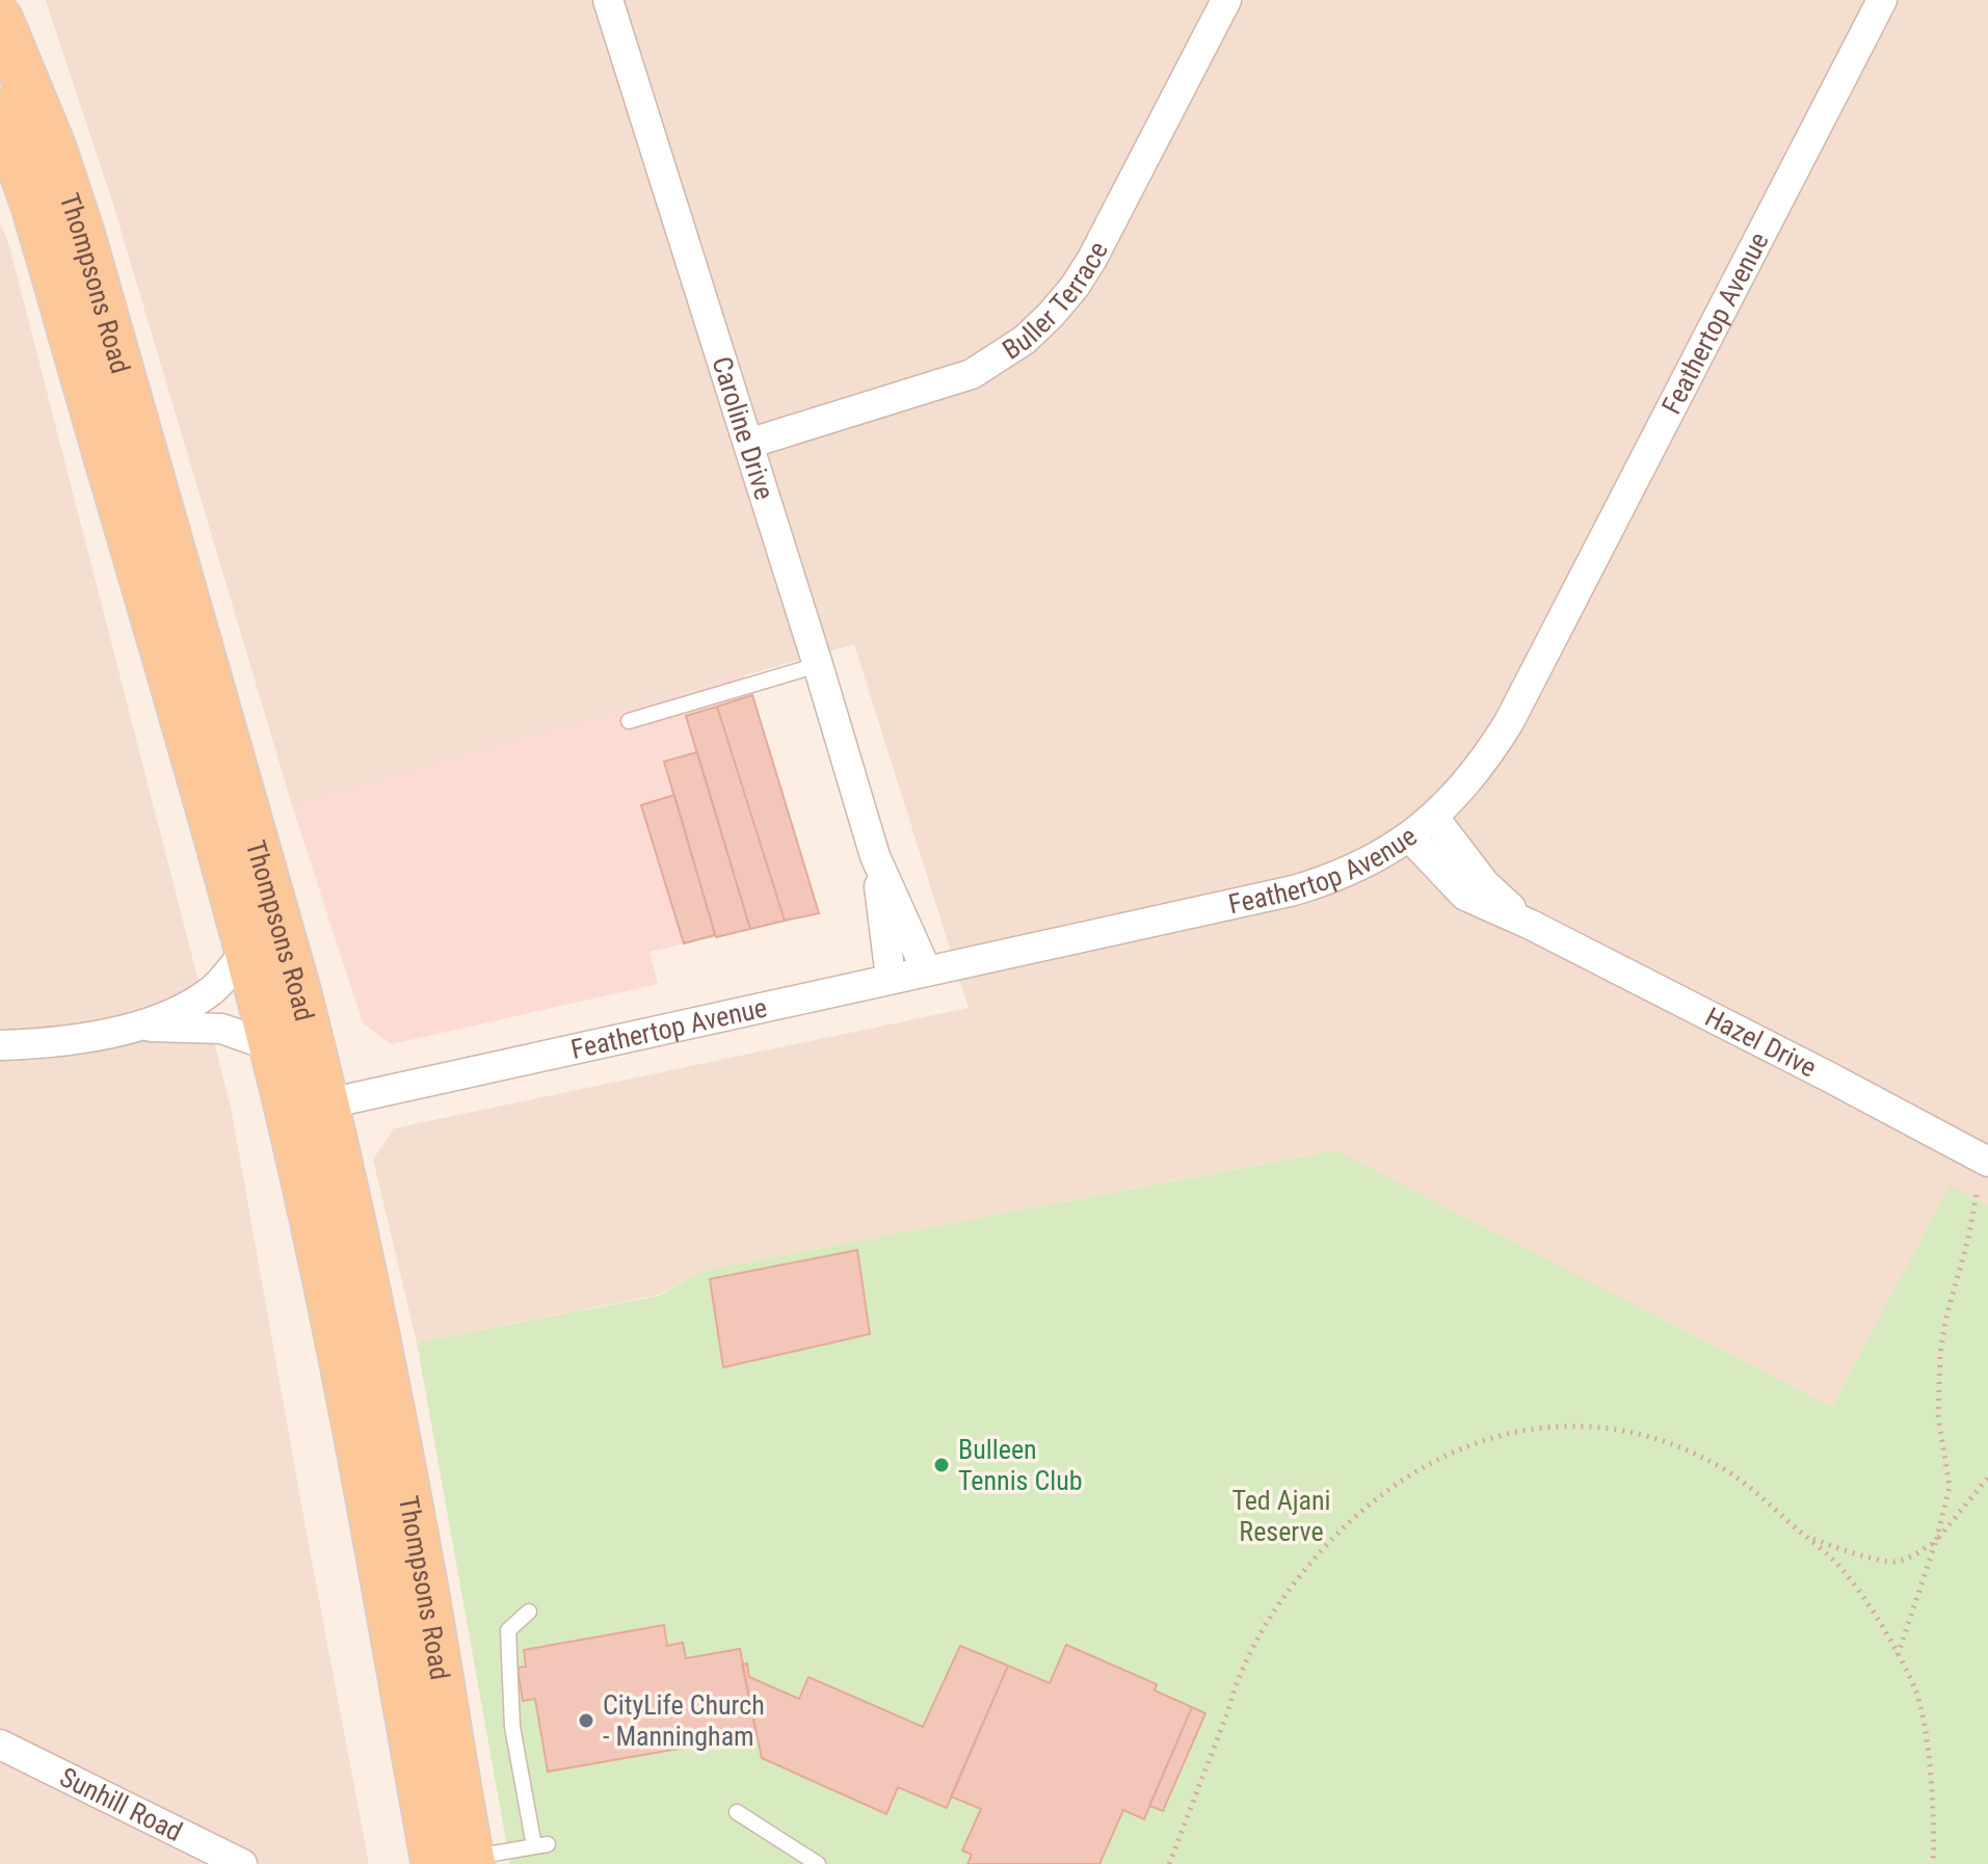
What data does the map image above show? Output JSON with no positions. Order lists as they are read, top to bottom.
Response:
{
  "streets": {
    "main road": ["Thompsons Road"],
    "street": [
      "Buller Terrace",
      "Feathertop Avenue",
      "Caroline Drive",
      "Hazel Drive",
      "Sunhill Road"
    ]
  },
  "crossings": [
    ["Thompsons Road", "Feathertop Avenue"],
    ["Buller Terrace", "Caroline Drive"],
    ["Feathertop Avenue", "Caroline Drive"],
    ["Feathertop Avenue", "Hazel Drive"]
  ],
  "parks": ["Ted Ajani Reserve"],
  "places": ["Bulleen Tennis Club", "CityLife Church - Manningham"]
}
